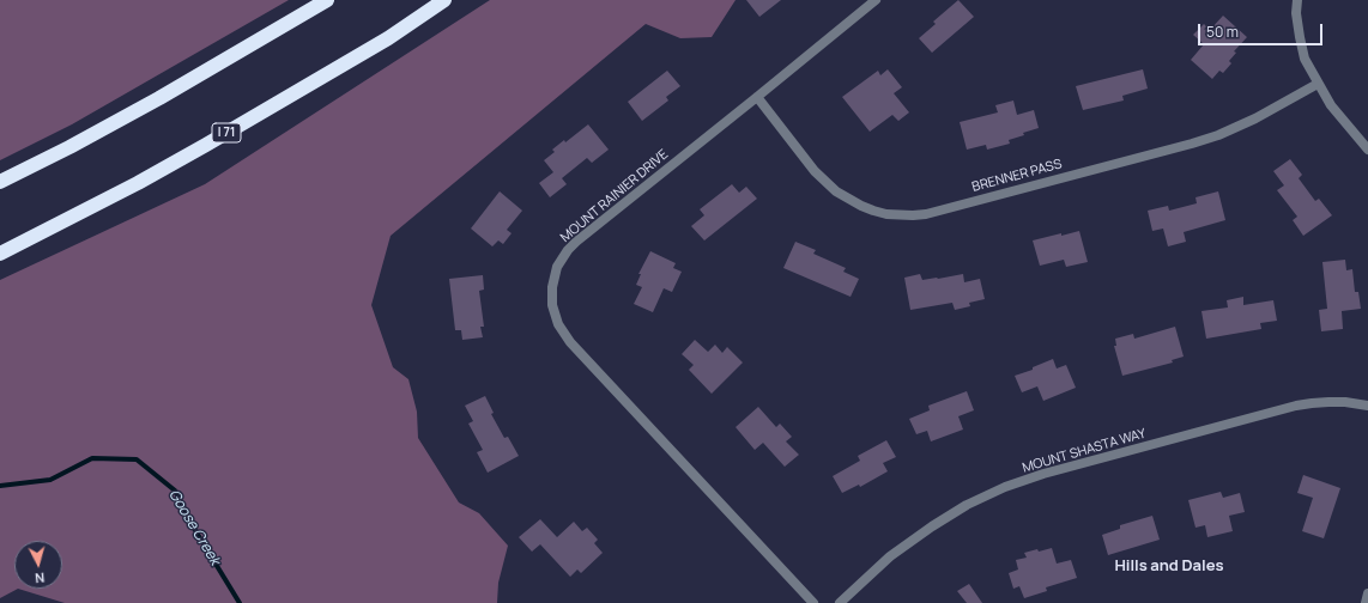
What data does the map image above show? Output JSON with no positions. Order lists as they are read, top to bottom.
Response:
{
  "streets": {
    "highway": ["I 71"],
    "street": ["BRENNER PASS", "MOUNT RAINIER DRIVE", "MOUNT SHASTA WAY"]
  },
  "crossings": [
    ["BRENNER PASS", "MOUNT RAINIER DRIVE"]
  ],
  "districts": ["Hills and Dales"],
  "water": ["Goose Creek"],
  "scale_bar": "50 m",
  "north": "bottom"
}
